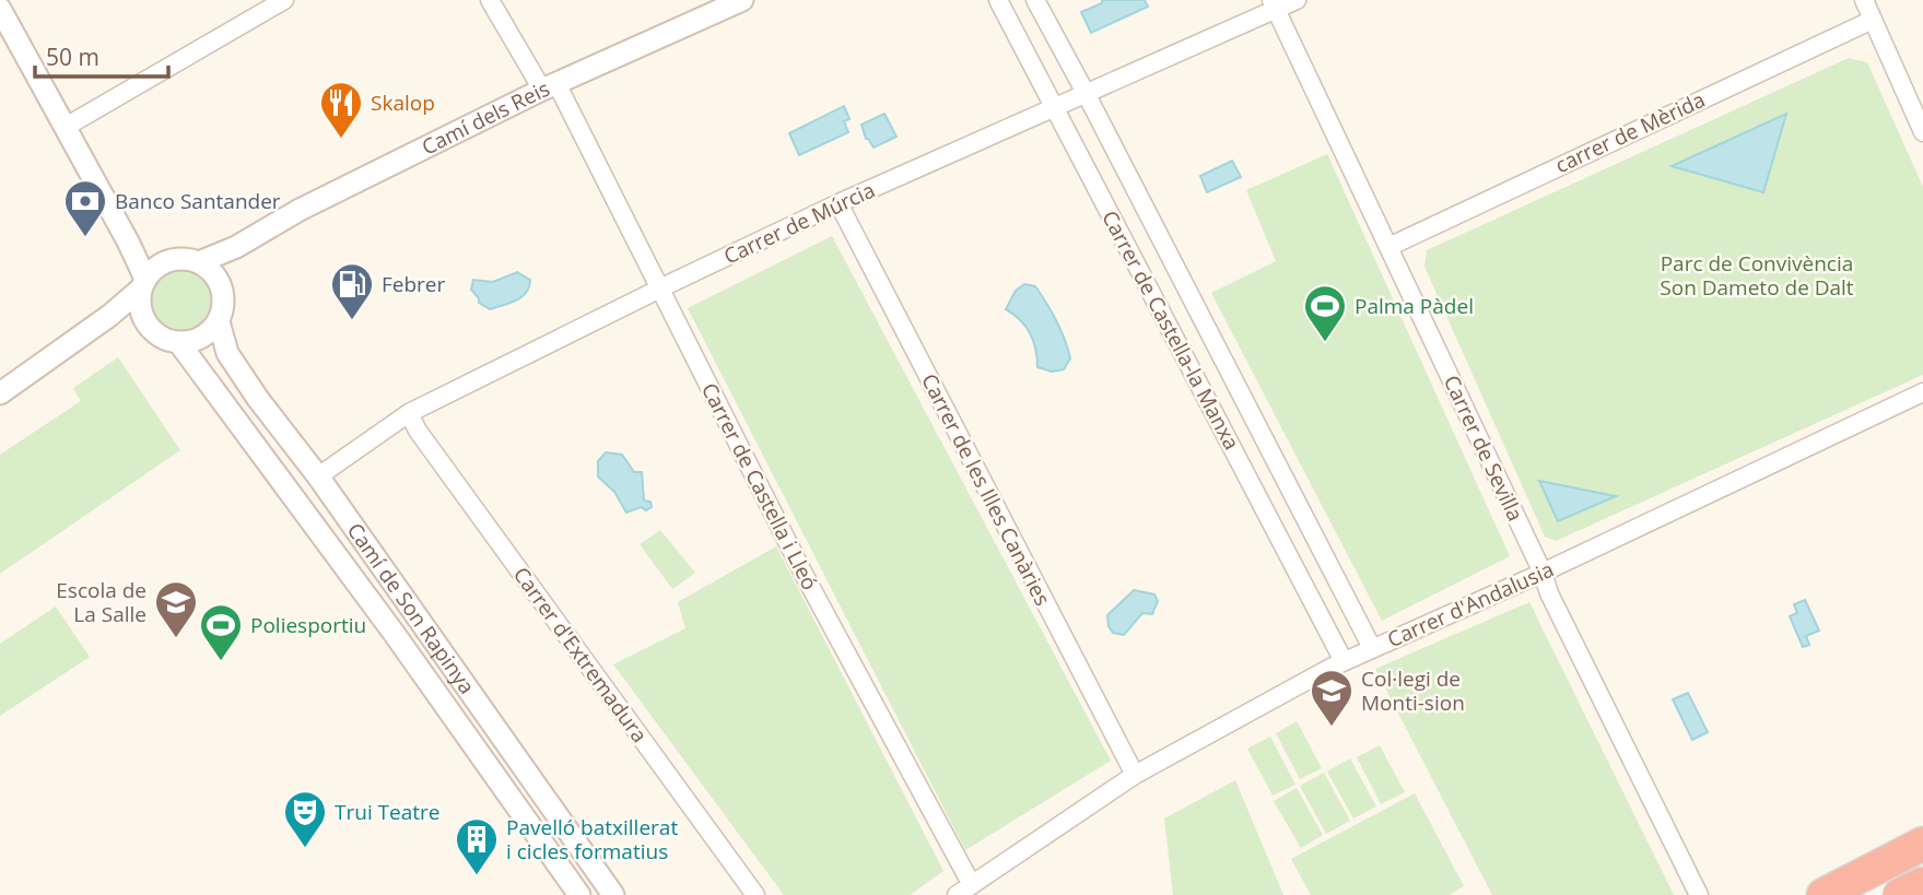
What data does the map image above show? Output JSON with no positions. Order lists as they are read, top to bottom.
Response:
{
  "streets": {
    "street": [
      "Camí dels Reis",
      "carrer de Mèrida",
      "Carrer de Múrcia",
      "Carrer de Castella-la Manxa",
      "Carrer de Sevilla",
      "Carrer de Castella i Lleó",
      "Carrer de les Illes Canàries",
      "Carrer d'Andalusia",
      "Camí de Son Rapinya",
      "Carrer d'Extremadura"
    ]
  },
  "crossings": [
    ["Camí dels Reis", "Carrer de Castella i Lleó"],
    ["Camí dels Reis", "Camí de Son Rapinya"],
    ["carrer de Mèrida", "Carrer de Sevilla"],
    ["Carrer de Múrcia", "Carrer de Castella-la Manxa"],
    ["Carrer de Múrcia", "Carrer de Sevilla"],
    ["Carrer de Múrcia", "Carrer de Castella i Lleó"],
    ["Carrer de Múrcia", "Carrer de les Illes Canàries"],
    ["Carrer de Múrcia", "Camí de Son Rapinya"],
    ["Carrer de Múrcia", "Carrer d'Extremadura"],
    ["Carrer de Castella-la Manxa", "Carrer d'Andalusia"],
    ["Carrer de Sevilla", "Carrer d'Andalusia"],
    ["Carrer de Castella i Lleó", "Carrer d'Andalusia"],
    ["Carrer de les Illes Canàries", "Carrer d'Andalusia"]
  ],
  "parks": ["Parc de Convivència Son Dameto de Dalt"],
  "places": {
    "restaurant": ["Skalop"],
    "bank": ["Banco Santander"],
    "fuel station": ["Febrer"],
    "sports": ["Palma Pàdel", "Poliesportiu"],
    "school or university": ["Escola de La Salle", "Col·legi de Monti-sion"],
    "theatre": ["Trui Teatre"],
    "building": ["Pavelló batxillerat i cicles formatius"]
  },
  "scale_bar": "50 m"
}
